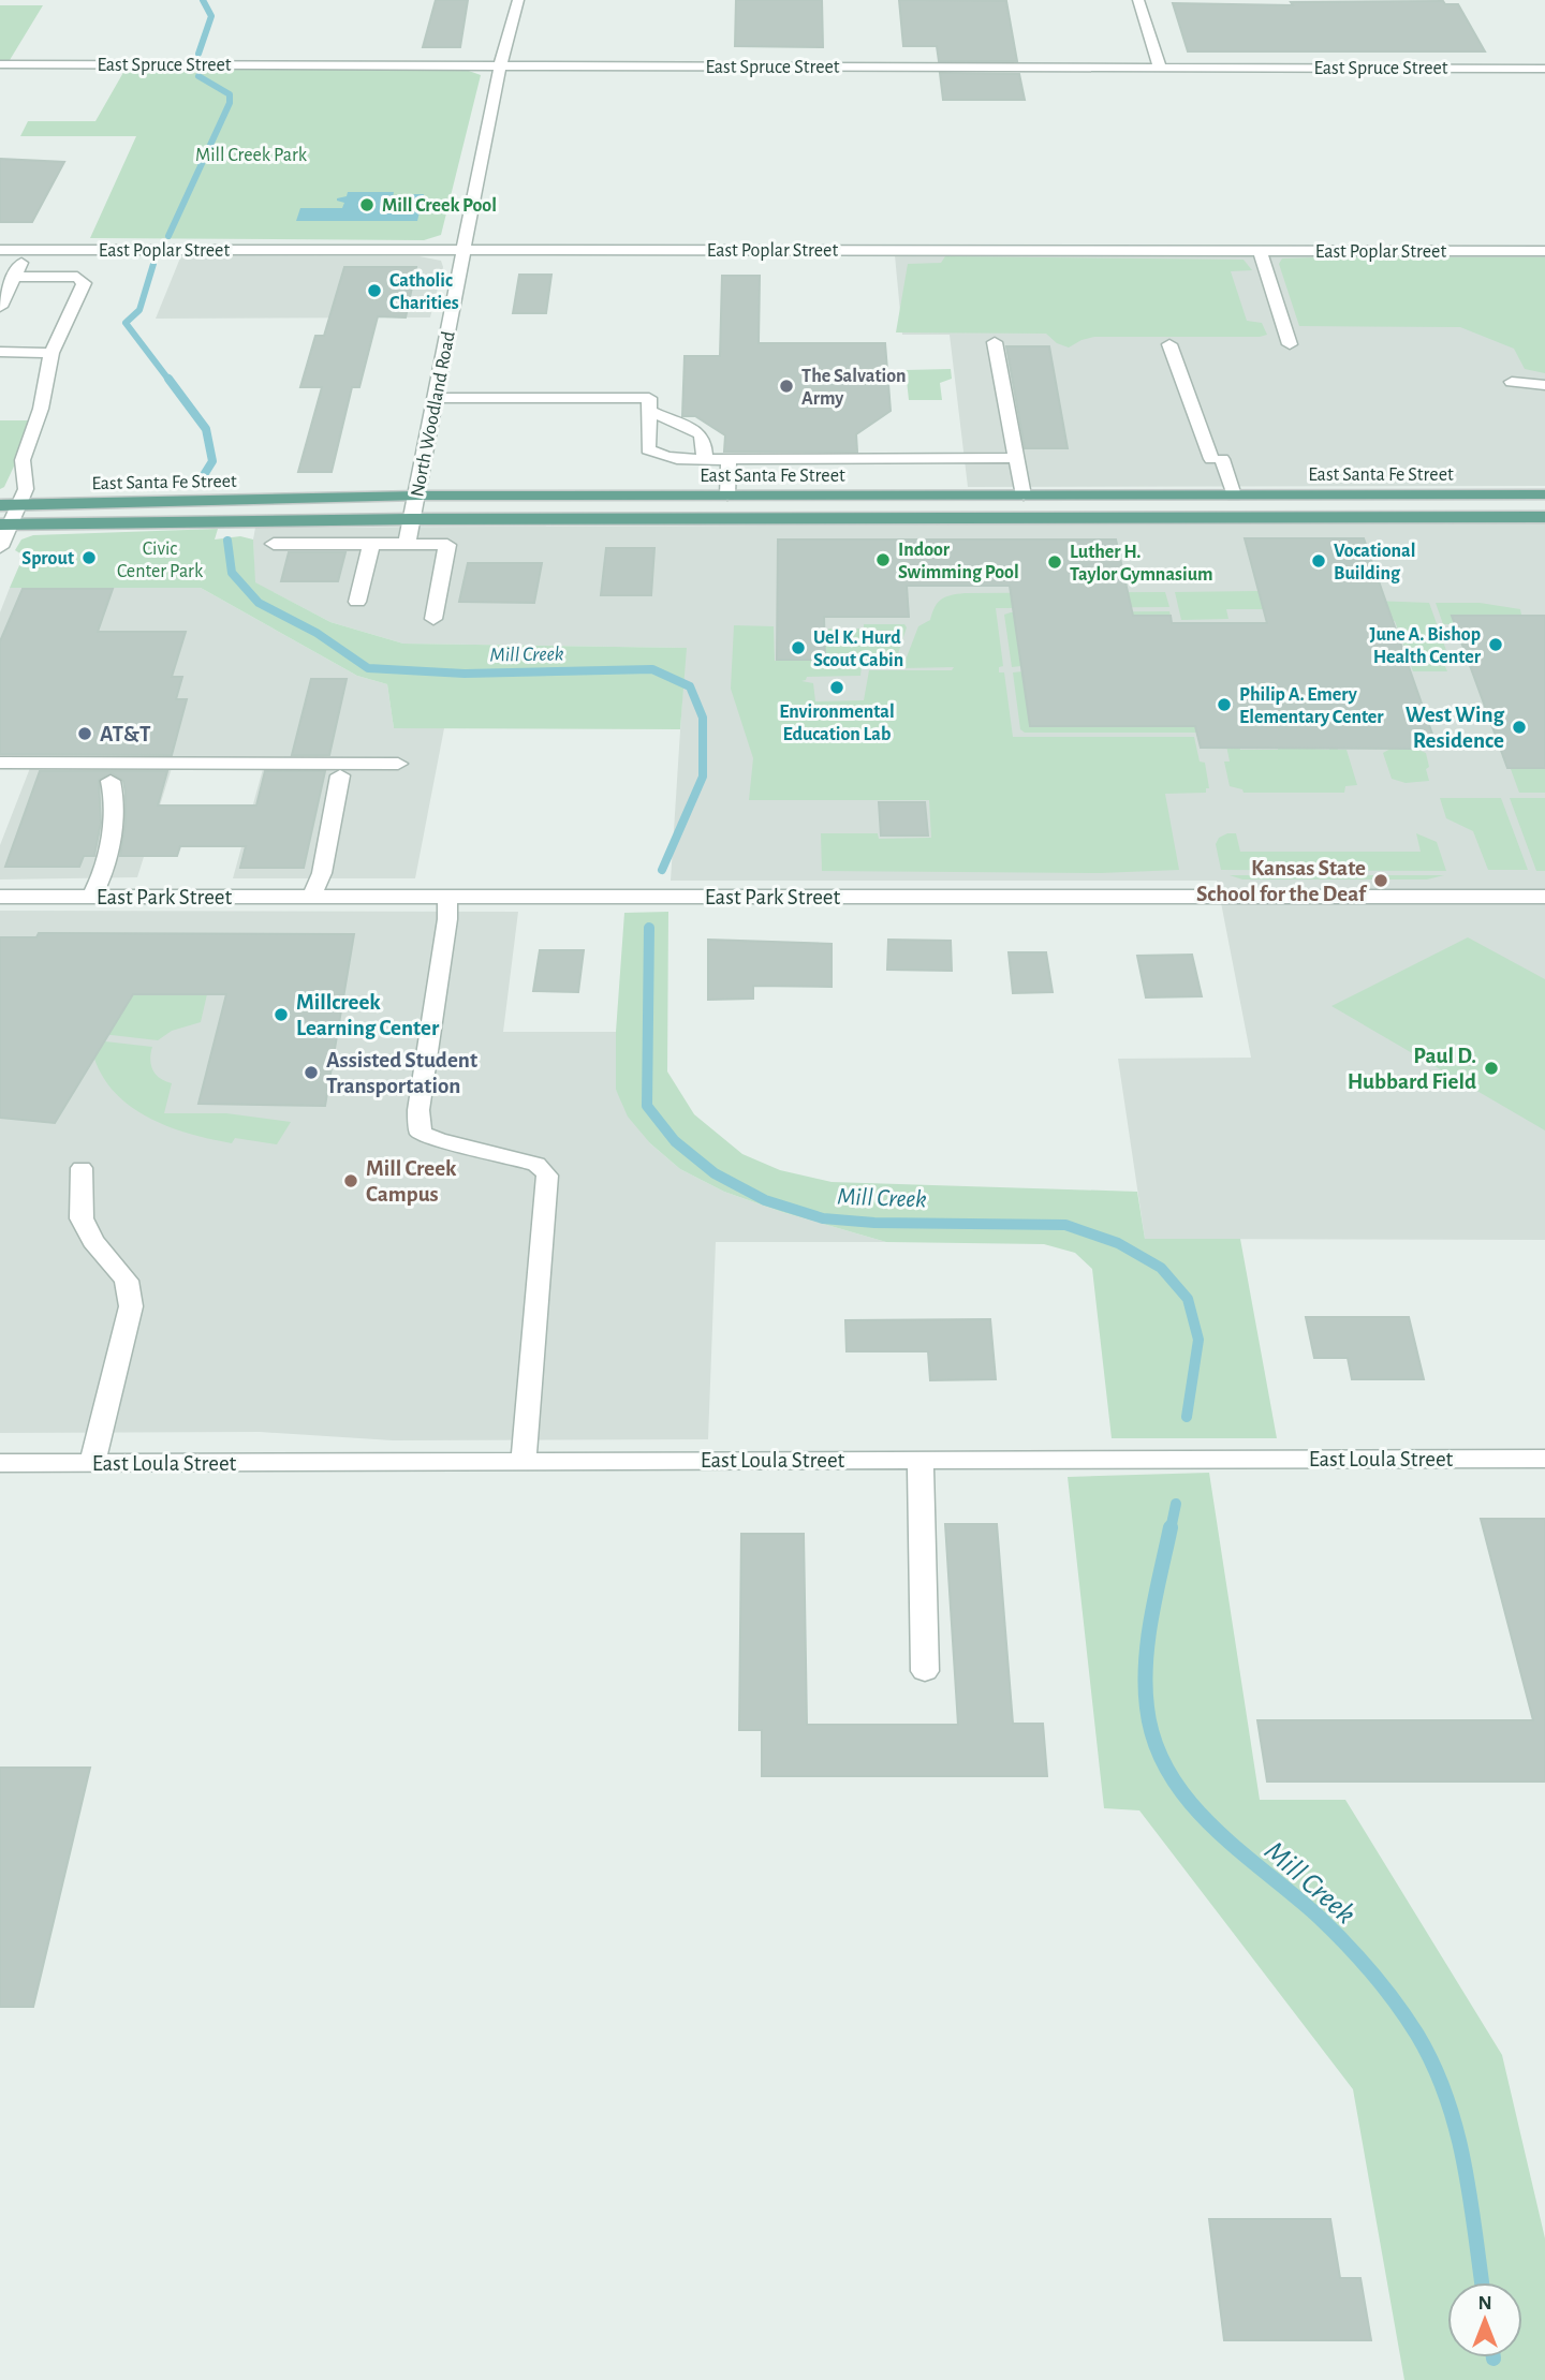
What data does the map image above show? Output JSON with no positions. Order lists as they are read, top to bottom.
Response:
{
  "streets": {
    "main road": ["East Santa Fe Street"],
    "street": [
      "East Spruce Street",
      "East Poplar Street",
      "North Woodland Road",
      "East Park Street",
      "East Loula Street"
    ]
  },
  "crossings": [
    ["East Spruce Street", "North Woodland Road"],
    ["East Poplar Street", "North Woodland Road"],
    ["North Woodland Road", "East Santa Fe Street"]
  ],
  "water": ["Mill Creek"],
  "parks": ["Mill Creek Park", "Civic Center Park"],
  "places": [
    "Mill Creek Pool",
    "Catholic Charities",
    "The Salvation Army",
    "Sprout",
    "Indoor Swimming Pool",
    "Vocational Building",
    "Luther H. Taylor Gymnasium",
    "June A. Bishop Health Center",
    "Uel K. Hurd Scout Cabin",
    "Environmental Education Lab",
    "Philip A. Emery Elementary Center",
    "West Wing Residence",
    "AT&T",
    "Kansas State School for the Deaf",
    "Millcreek Learning Center",
    "Paul D. Hubbard Field",
    "Assisted Student Transportation",
    "Mill Creek Campus"
  ],
  "north": "top"
}
